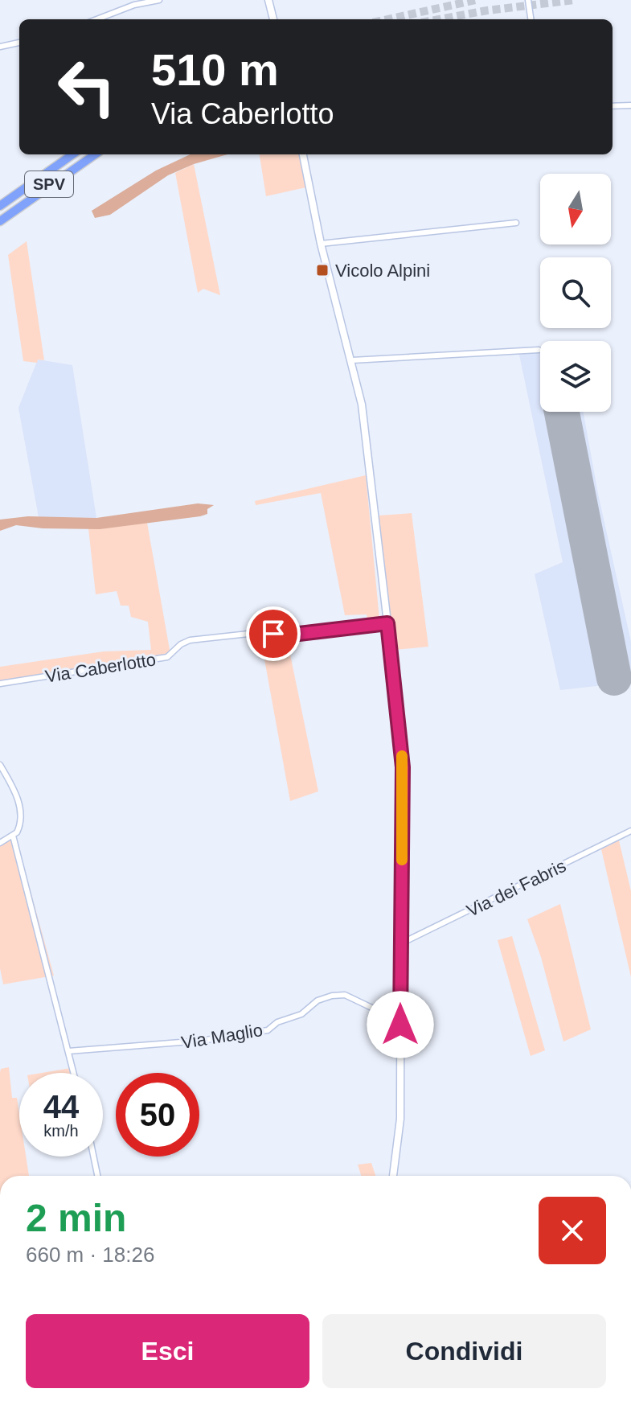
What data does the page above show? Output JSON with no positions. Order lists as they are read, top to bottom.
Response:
{
  "streets": {
    "highway": ["SPV"],
    "street": ["Via Caberlotto", "Via dei Fabris", "Via Maglio"]
  },
  "places": {
    "transit": ["Vicolo Alpini"]
  },
  "north": "bottom",
  "page": {
    "turn": ["510 m", "Via Caberlotto"],
    "speed": "44 km/h",
    "limit": "50",
    "heading": ["2 min", "660 m · 18:26"],
    "buttons": ["Esci", "Condividi"]
  }
}
